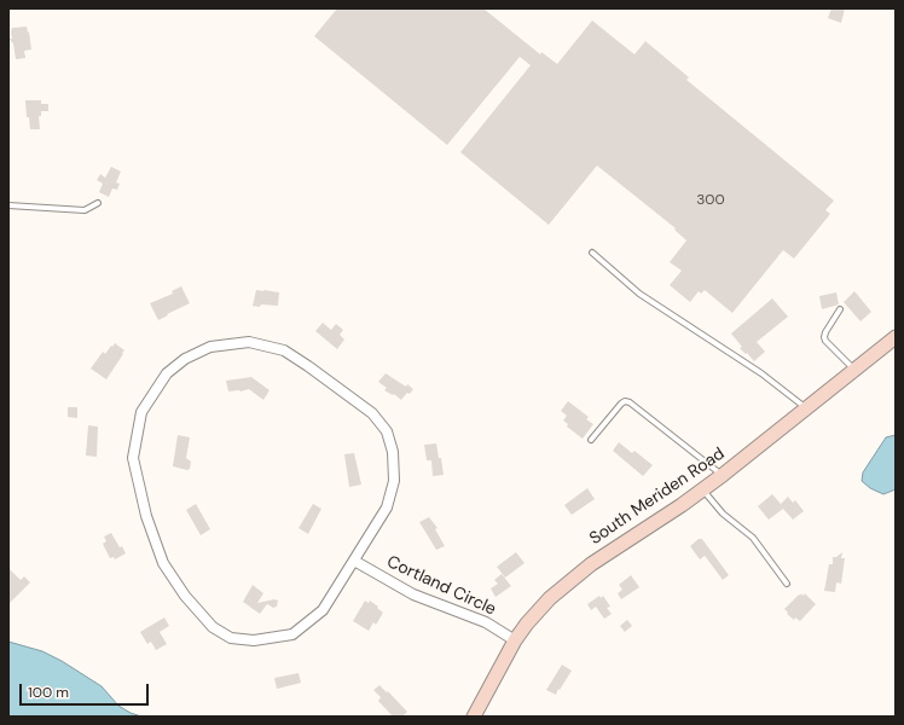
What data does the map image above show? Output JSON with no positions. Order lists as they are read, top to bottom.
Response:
{
  "streets": {
    "main road": ["South Meriden Road"],
    "street": ["Cortland Circle"]
  },
  "crossings": [
    ["South Meriden Road", "Cortland Circle"]
  ],
  "house_numbers": ["300"],
  "scale_bar": "100 m"
}
